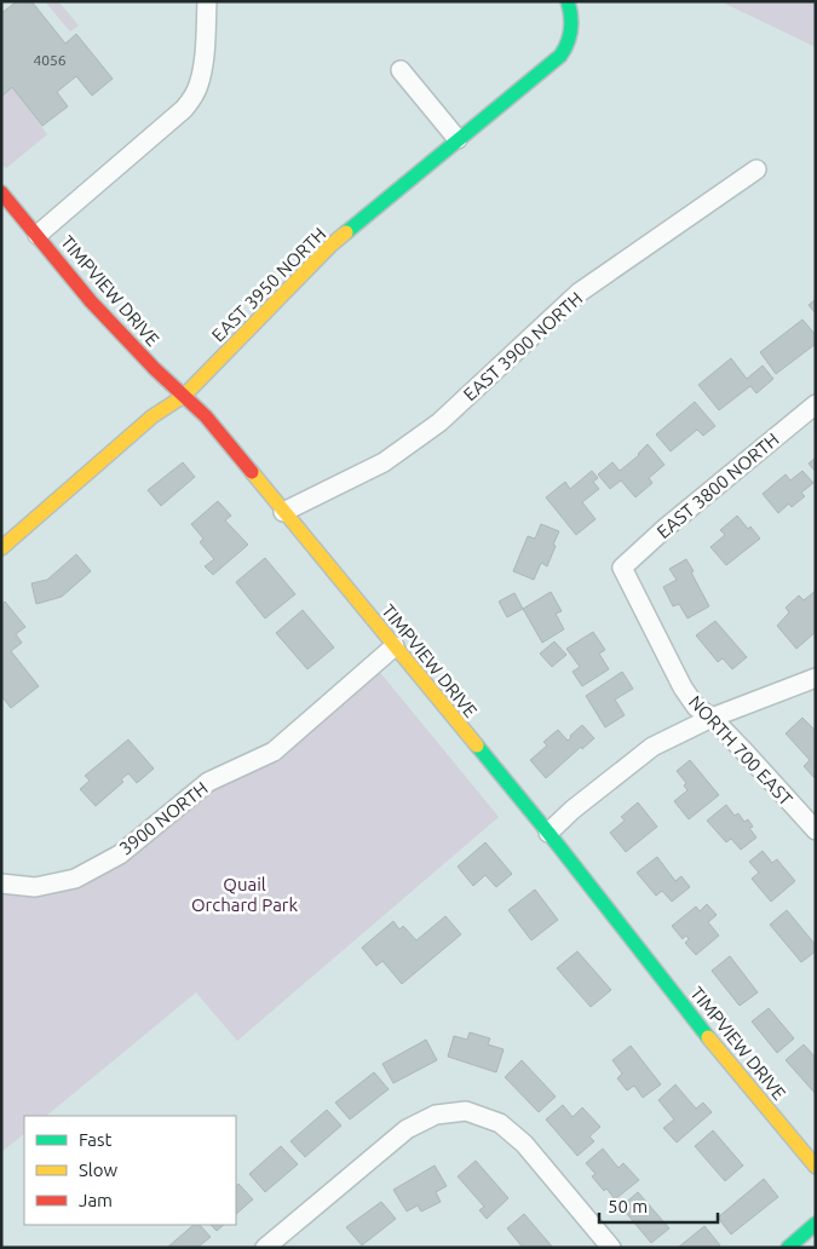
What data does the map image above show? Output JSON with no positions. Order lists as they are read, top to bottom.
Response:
{
  "streets": {
    "street": [
      "EAST 3950 NORTH",
      "TIMPVIEW DRIVE",
      "EAST 3900 NORTH",
      "EAST 3800 NORTH",
      "NORTH 700 EAST",
      "3900 NORTH"
    ]
  },
  "crossings": [
    ["EAST 3950 NORTH", "TIMPVIEW DRIVE"],
    ["TIMPVIEW DRIVE", "EAST 3900 NORTH"],
    ["TIMPVIEW DRIVE", "3900 NORTH"],
    ["EAST 3800 NORTH", "NORTH 700 EAST"]
  ],
  "parks": ["Quail Orchard Park"],
  "house_numbers": ["4056"],
  "legend": ["Fast", "Slow", "Jam"],
  "scale_bar": "50 m"
}
